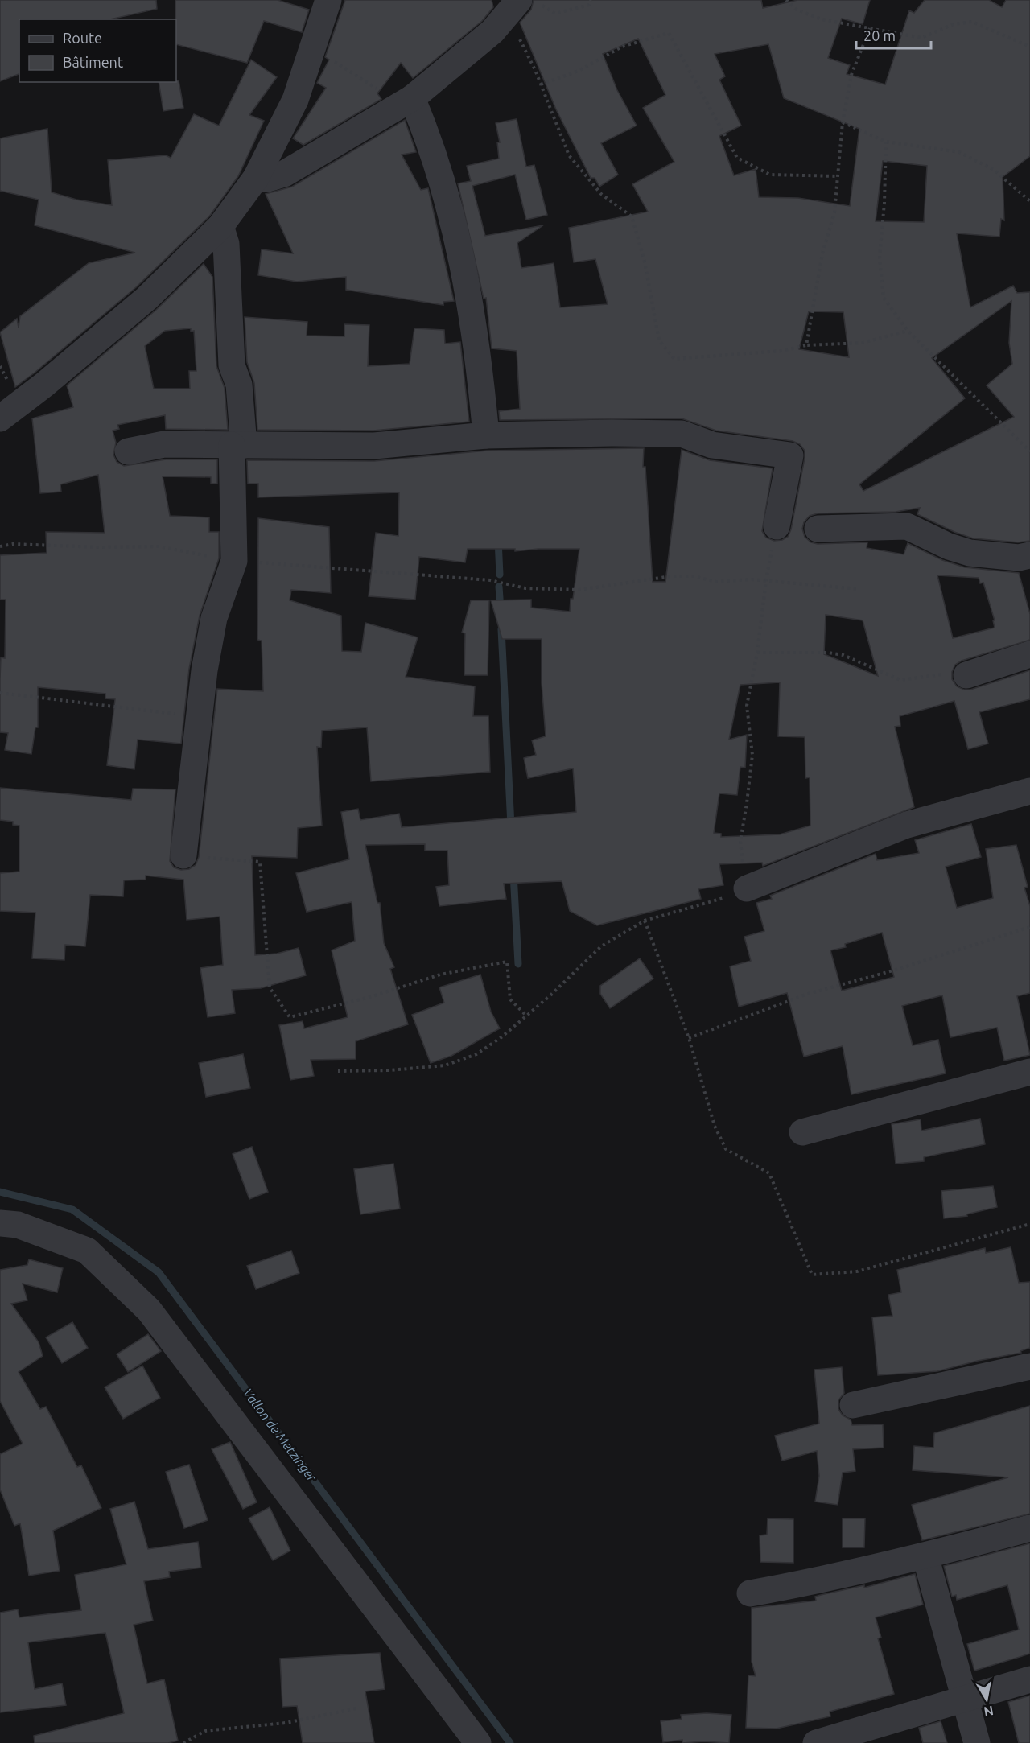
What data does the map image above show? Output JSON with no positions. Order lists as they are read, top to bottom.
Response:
{
  "water": ["Vallon de Metzinger"],
  "legend": ["Route", "Bâtiment"],
  "scale_bar": "20 m",
  "north": "bottom"
}
